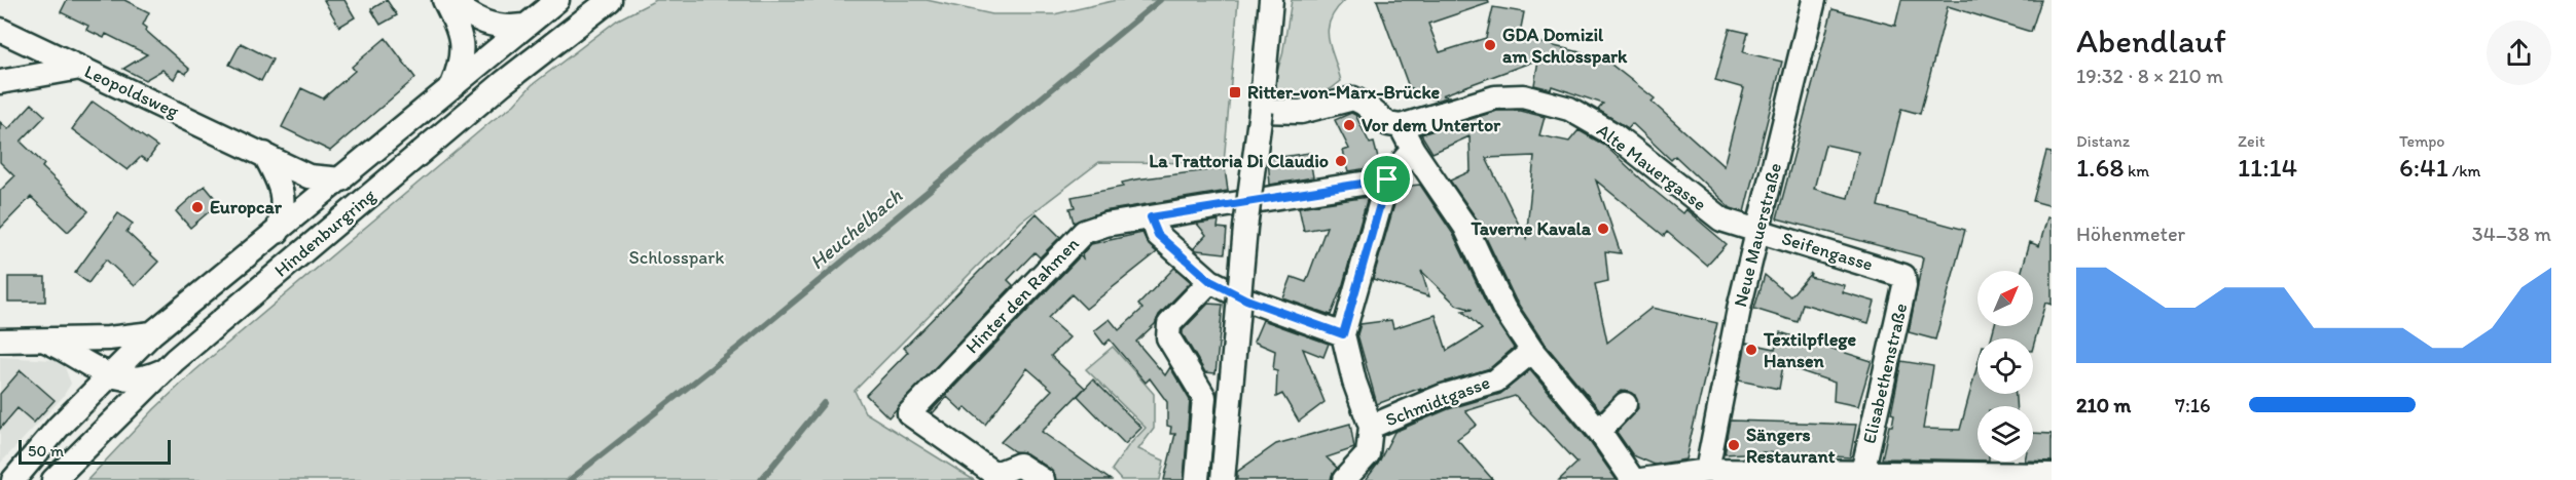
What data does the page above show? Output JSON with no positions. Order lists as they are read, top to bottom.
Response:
{
  "streets": {
    "street": [
      "Leopoldsweg",
      "Alte Mauergasse",
      "Hindenburgring",
      "Neue Mauerstraße",
      "Seifengasse",
      "Hinter den Rahmen",
      "Elisabethenstraße",
      "Schmidtgasse"
    ]
  },
  "crossings": [
    ["Leopoldsweg", "Hindenburgring"],
    ["Alte Mauergasse", "Neue Mauerstraße"],
    ["Alte Mauergasse", "Seifengasse"],
    ["Neue Mauerstraße", "Seifengasse"],
    ["Seifengasse", "Elisabethenstraße"]
  ],
  "water": ["Heuchelbach"],
  "parks": ["Schlosspark"],
  "places": {
    "other": [
      "GDA Domizil am Schlosspark",
      "Vor dem Untertor",
      "La Trattoria Di Claudio",
      "Europcar",
      "Taverne Kavala",
      "Textilpflege Hansen",
      "Sängers Restaurant"
    ],
    "transit": ["Ritter-von-Marx-Brücke"]
  },
  "scale_bar": "50 m",
  "north": "top right",
  "page": {
    "heading": ["Abendlauf", "19:32 · 8 × 210 m"],
    "stats": [
      ["Distanz", "1.68 km"],
      ["Zeit", "11:14"],
      ["Tempo", "6:41 /km"]
    ],
    "chart": ["Höhenmeter", "34–38 m"],
    "list": [
      {
        "name": "210 m",
        "note": "7:16"
      }
    ],
    "scale": "50 m"
  }
}
